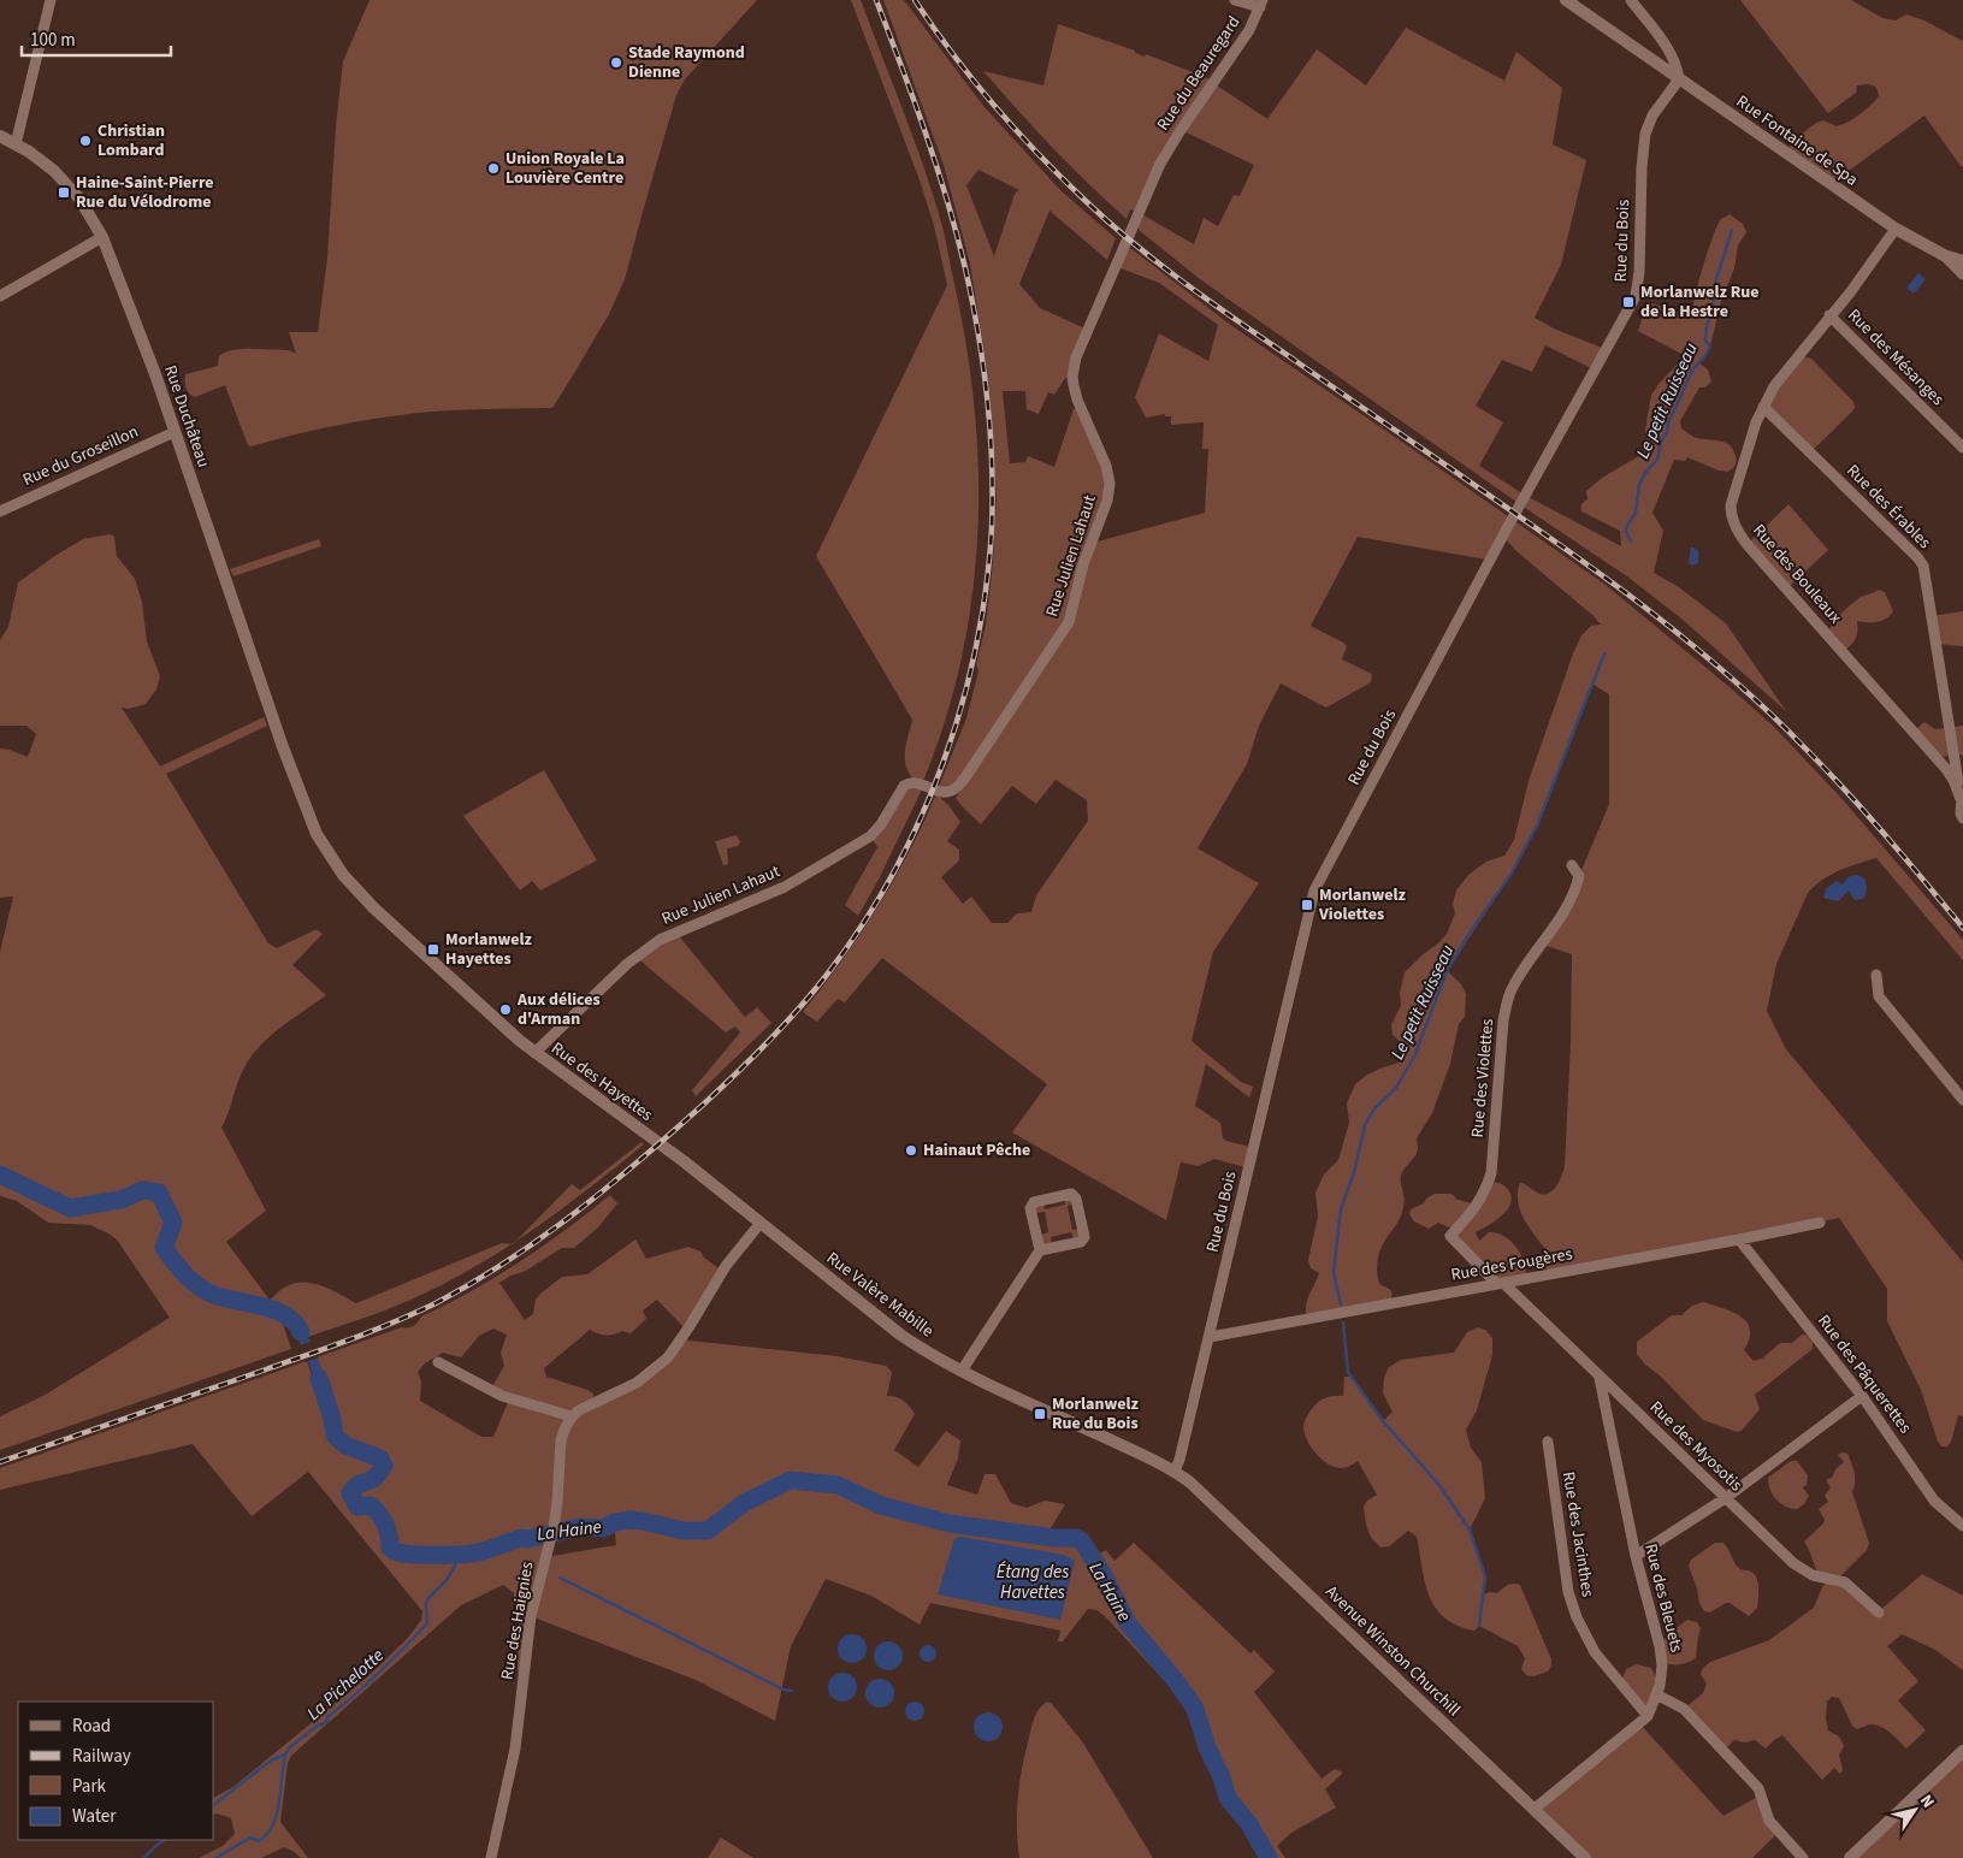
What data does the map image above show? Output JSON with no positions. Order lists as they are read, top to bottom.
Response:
{
  "streets": {
    "street": [
      "Rue du Beauregard",
      "Rue Fontaine de Spa",
      "Rue du Bois",
      "Rue des Mésanges",
      "Rue Duchâteau",
      "Rue du Groseillon",
      "Rue des Érables",
      "Rue Julien Lahaut",
      "Rue des Bouleaux",
      "Rue des Violettes",
      "Rue des Hayettes",
      "Rue des Fougères",
      "Rue Valère Mabille",
      "Rue des Pâquerettes",
      "Rue des Myosotis",
      "Rue des Jacinthes",
      "Rue des Bleuets",
      "Rue des Haignies",
      "Avenue Winston Churchill"
    ]
  },
  "crossings": [
    ["Rue du Beauregard", "Rue Julien Lahaut"],
    ["Rue Fontaine de Spa", "Rue du Bois"],
    ["Rue Fontaine de Spa", "Rue des Bouleaux"],
    ["Rue du Bois", "Rue des Fougères"],
    ["Rue du Bois", "Rue Valère Mabille"],
    ["Rue du Bois", "Avenue Winston Churchill"],
    ["Rue des Mésanges", "Rue des Bouleaux"],
    ["Rue Duchâteau", "Rue du Groseillon"],
    ["Rue Duchâteau", "Rue des Hayettes"],
    ["Rue des Érables", "Rue des Bouleaux"],
    ["Rue Julien Lahaut", "Rue des Hayettes"],
    ["Rue des Violettes", "Rue des Fougères"],
    ["Rue des Violettes", "Rue des Myosotis"],
    ["Rue des Hayettes", "Rue Valère Mabille"],
    ["Rue des Fougères", "Rue des Pâquerettes"],
    ["Rue des Fougères", "Rue des Myosotis"],
    ["Rue Valère Mabille", "Avenue Winston Churchill"],
    ["Rue des Myosotis", "Rue des Bleuets"],
    ["Rue des Jacinthes", "Rue des Bleuets"],
    ["Rue des Bleuets", "Avenue Winston Churchill"]
  ],
  "water": [
    "Le petit Ruisseau",
    "La Haine",
    "Étang des Havettes",
    "La Pichelotte"
  ],
  "places": {
    "other": [
      "Stade Raymond Dienne",
      "Christian Lombard",
      "Union Royale La Louvière Centre",
      "Aux délices d'Arman",
      "Hainaut Pêche"
    ],
    "transit": [
      "Haine-Saint-Pierre Rue du Vélodrome",
      "Morlanwelz Rue de la Hestre",
      "Morlanwelz Violettes",
      "Morlanwelz Hayettes",
      "Morlanwelz Rue du Bois"
    ]
  },
  "legend": [
    "Road",
    "Railway",
    "Park",
    "Water"
  ],
  "scale_bar": "100 m",
  "north": "top right"
}
